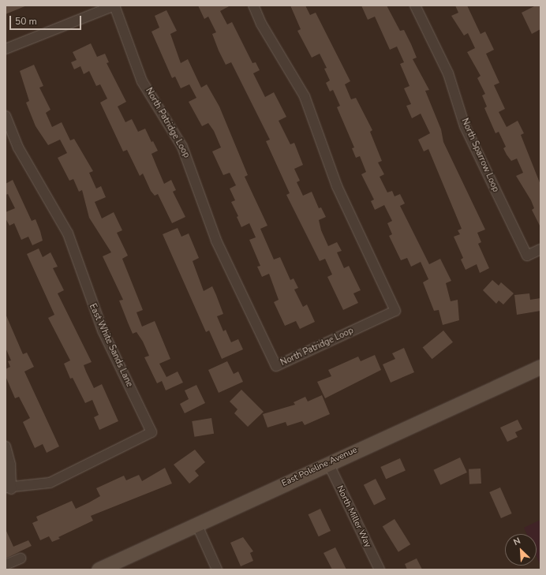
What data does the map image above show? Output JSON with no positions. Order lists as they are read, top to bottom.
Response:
{
  "streets": {
    "main road": ["East Poleline Avenue"],
    "street": [
      "North Patridge Loop",
      "North Sparrow Loop",
      "East White Sands Lane",
      "North Miller Way"
    ]
  },
  "crossings": [
    ["East Poleline Avenue", "North Miller Way"]
  ],
  "scale_bar": "50 m",
  "north": "top left"
}
